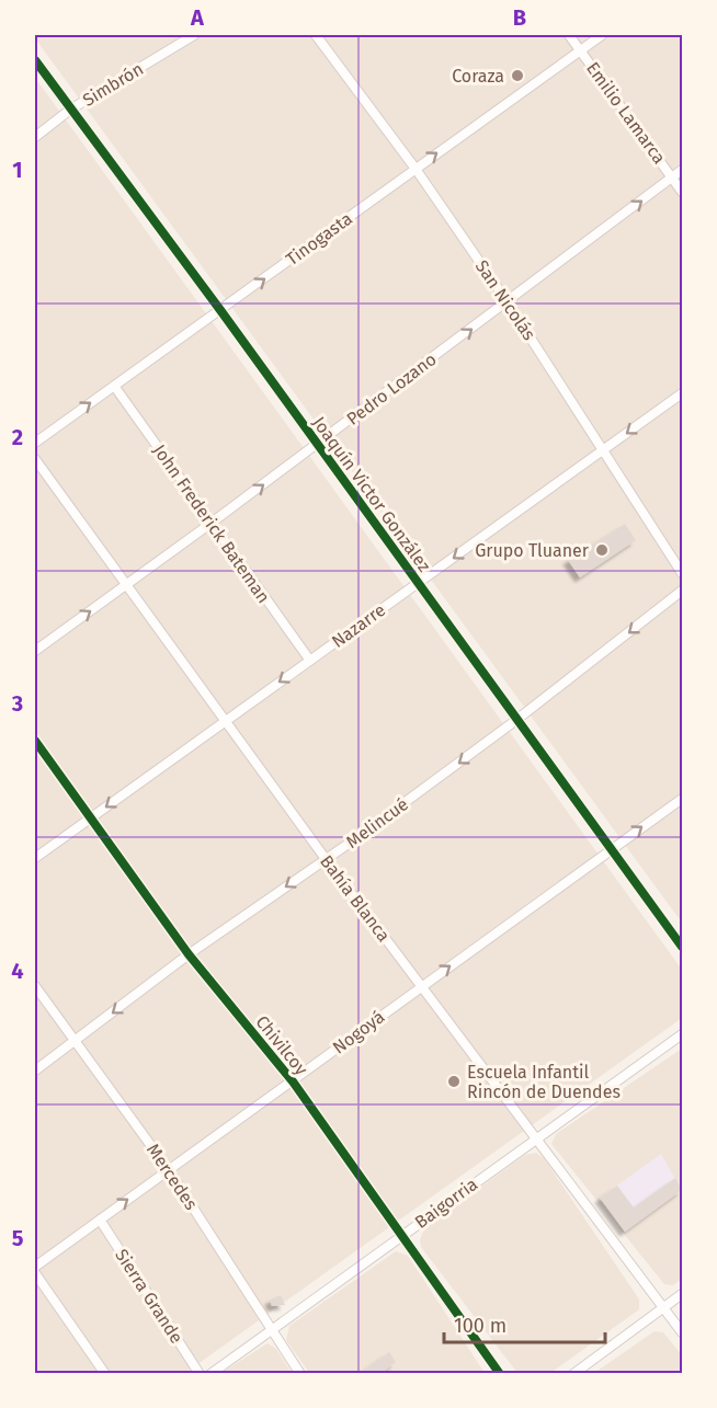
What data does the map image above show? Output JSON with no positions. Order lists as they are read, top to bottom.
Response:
{
  "streets": {
    "street": [
      "Simbrón",
      "Emilio Lamarca",
      "Tinogasta",
      "San Nicolás",
      "Pedro Lozano",
      "Joaquín Victor González",
      "John Frederick Bateman",
      "Nazarre",
      "Melincué",
      "Bahía Blanca",
      "Nogoyá",
      "Chivilcoy",
      "Mercedes",
      "Baigorria",
      "Sierra Grande"
    ]
  },
  "crossings": [
    ["Simbrón", "Joaquín Victor González"],
    ["Emilio Lamarca", "Tinogasta"],
    ["Emilio Lamarca", "Pedro Lozano"],
    ["Tinogasta", "San Nicolás"],
    ["Tinogasta", "Joaquín Victor González"],
    ["Tinogasta", "John Frederick Bateman"],
    ["San Nicolás", "Pedro Lozano"],
    ["San Nicolás", "Nazarre"],
    ["Pedro Lozano", "Joaquín Victor González"],
    ["Pedro Lozano", "John Frederick Bateman"],
    ["Pedro Lozano", "Bahía Blanca"],
    ["Joaquín Victor González", "Nazarre"],
    ["Joaquín Victor González", "Melincué"],
    ["Joaquín Victor González", "Nogoyá"],
    ["John Frederick Bateman", "Nazarre"],
    ["Nazarre", "Bahía Blanca"],
    ["Nazarre", "Chivilcoy"],
    ["Melincué", "Bahía Blanca"],
    ["Melincué", "Chivilcoy"],
    ["Melincué", "Mercedes"],
    ["Bahía Blanca", "Nogoyá"],
    ["Bahía Blanca", "Baigorria"],
    ["Nogoyá", "Chivilcoy"],
    ["Nogoyá", "Mercedes"],
    ["Nogoyá", "Sierra Grande"],
    ["Chivilcoy", "Baigorria"],
    ["Mercedes", "Baigorria"]
  ],
  "one_way": [
    "Tinogasta",
    "Pedro Lozano",
    "Nazarre",
    "Melincué",
    "Nogoyá"
  ],
  "places": ["Coraza", "Grupo Tluaner", "Escuela Infantil Rincón de Duendes"],
  "scale_bar": "100 m",
  "grid": {
    "columns": ["A", "B"],
    "rows": [
      "1",
      "2",
      "3",
      "4",
      "5"
    ]
  }
}
